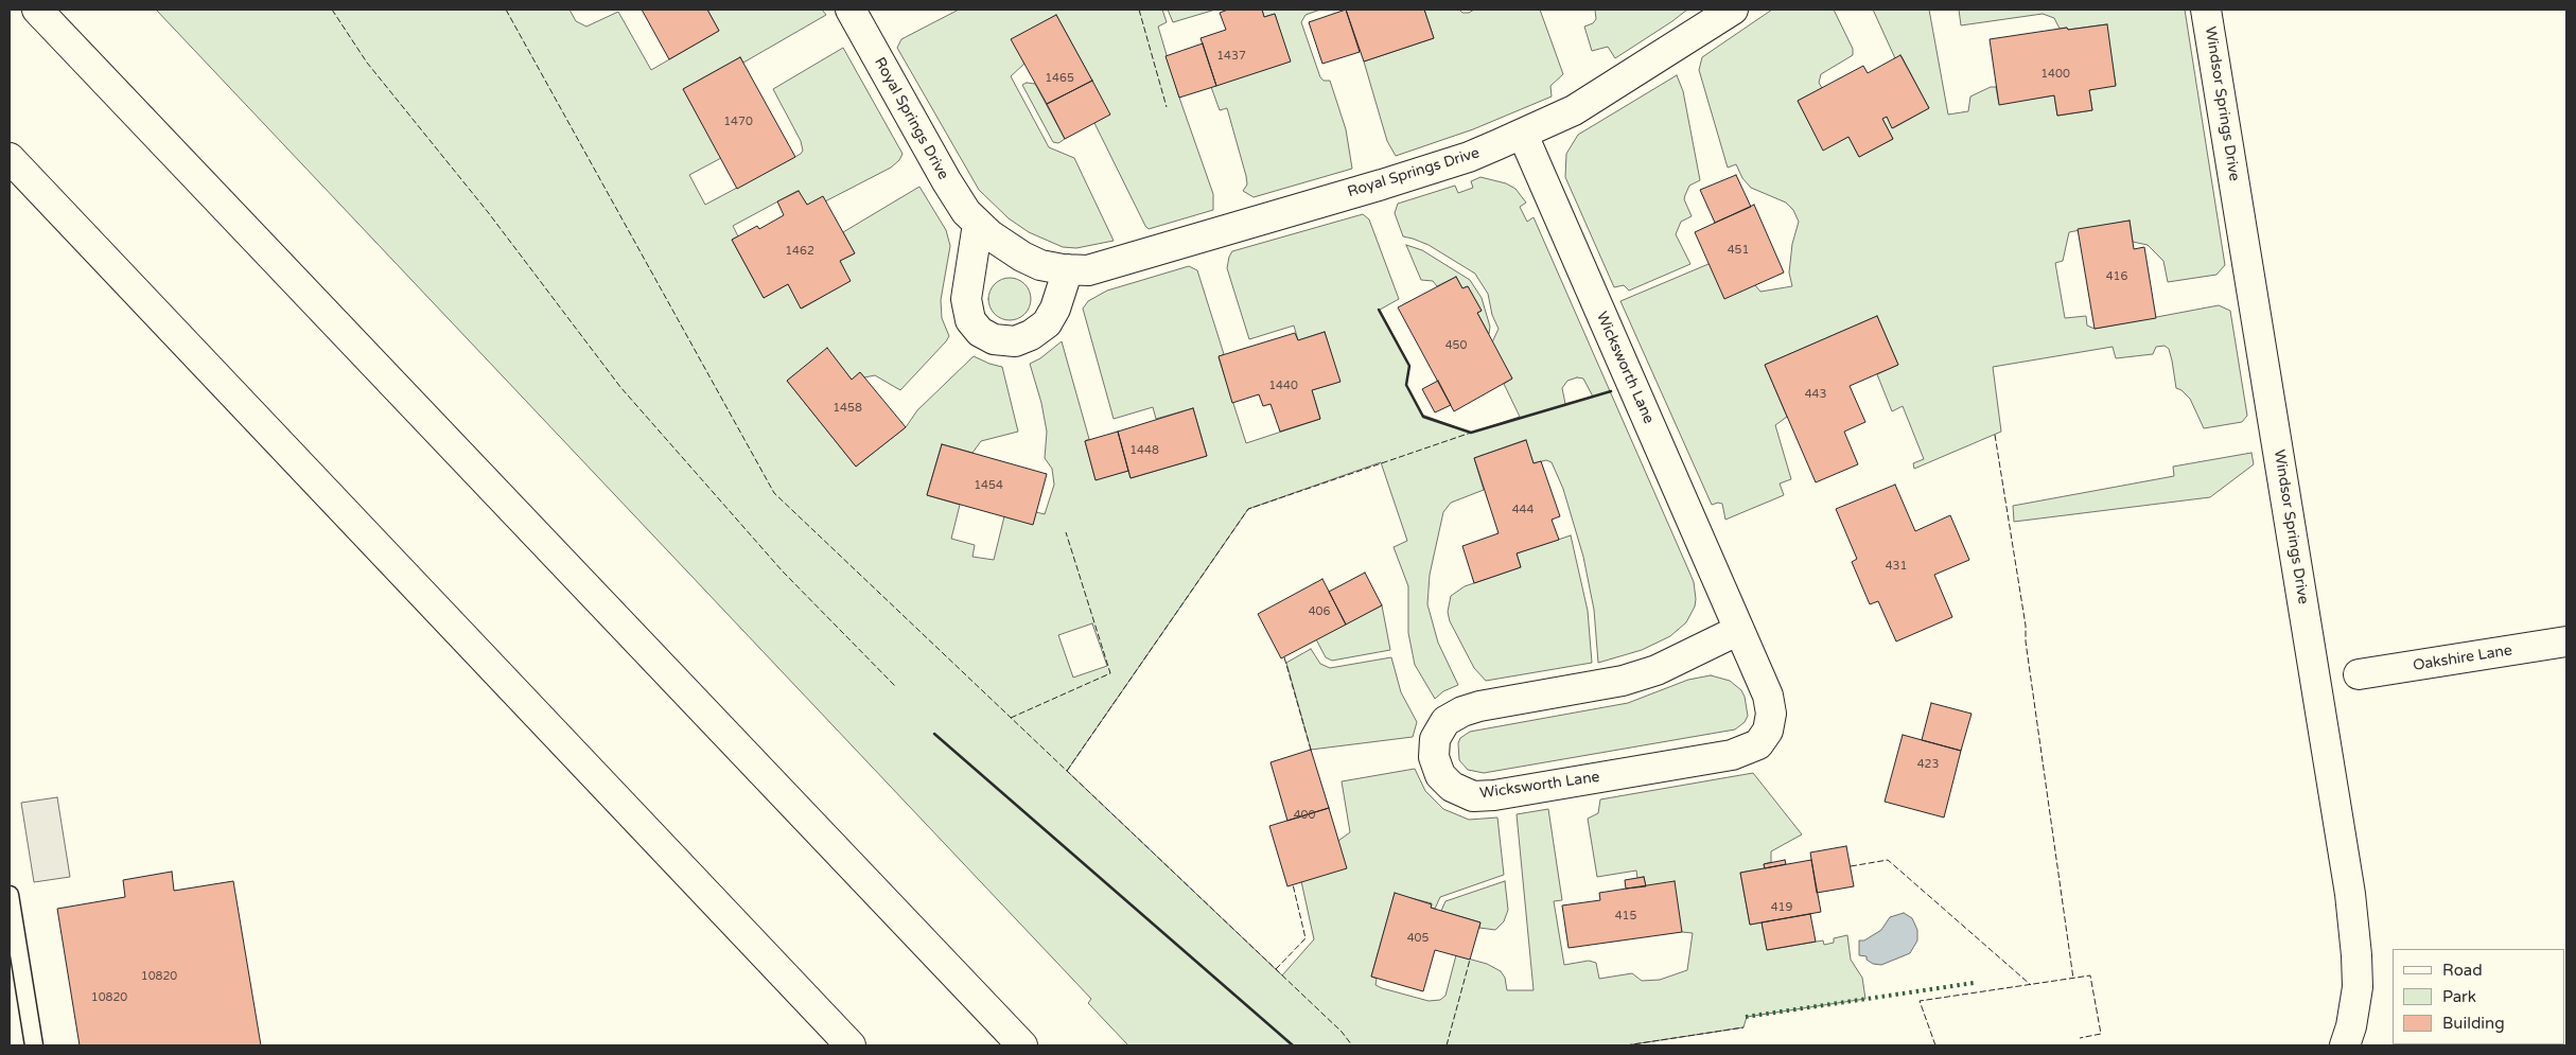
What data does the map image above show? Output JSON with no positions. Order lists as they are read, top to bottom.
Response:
{
  "streets": {
    "main road": [
      "Windsor Springs Drive",
      "Royal Springs Drive",
      "Wicksworth Lane",
      "Oakshire Lane"
    ]
  },
  "crossings": [
    ["Royal Springs Drive", "Wicksworth Lane"]
  ],
  "house_numbers": [
    "1437",
    "1400",
    "1465",
    "1470",
    "451",
    "1462",
    "416",
    "450",
    "1440",
    "443",
    "1458",
    "1448",
    "1454",
    "444",
    "431",
    "406",
    "423",
    "400",
    "419",
    "415",
    "405",
    "10820",
    "10820"
  ],
  "legend": ["Road", "Park", "Building"]
}
